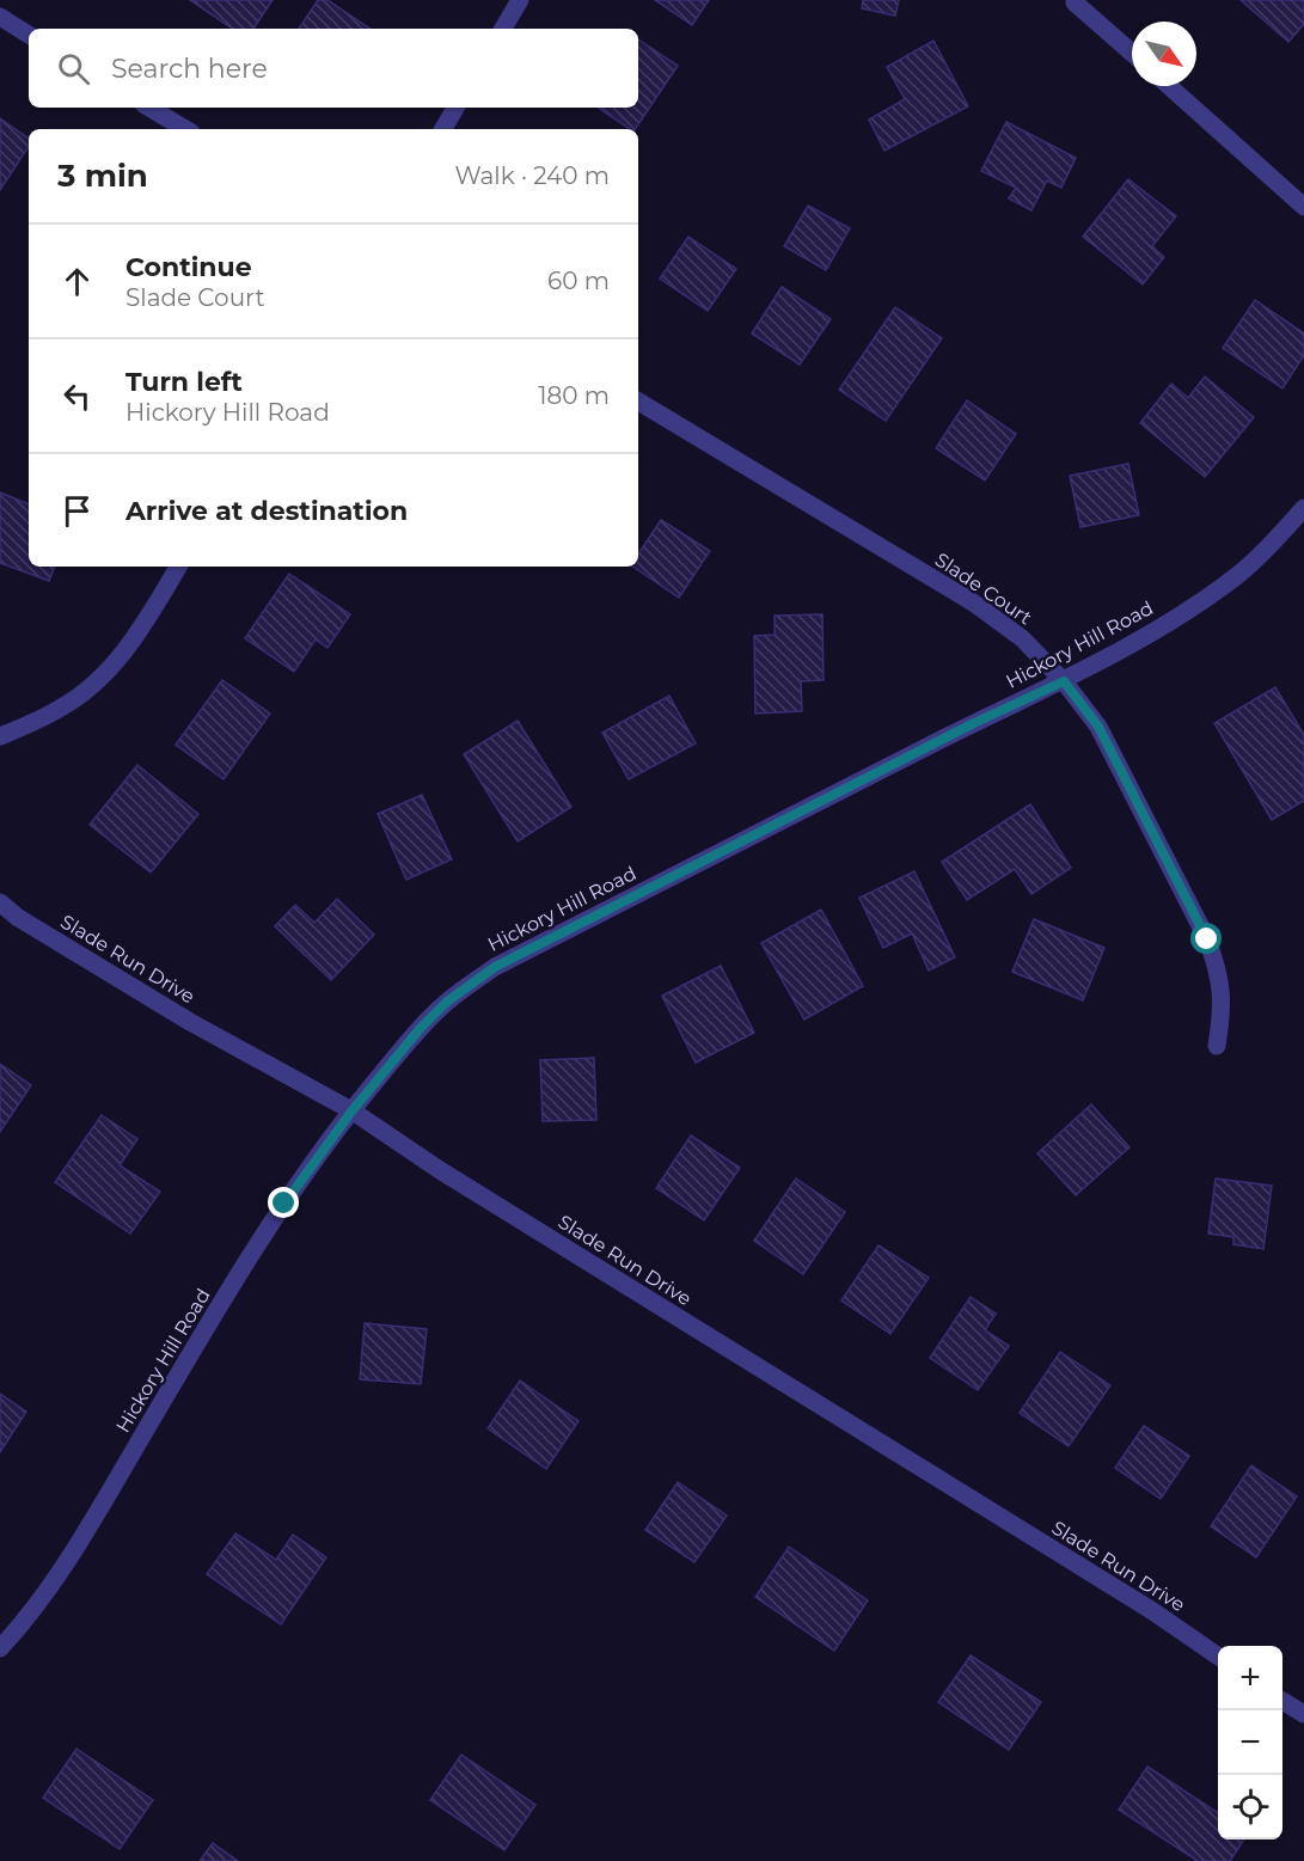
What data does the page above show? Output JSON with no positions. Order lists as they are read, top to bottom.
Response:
{
  "streets": {
    "street": ["Slade Court", "Hickory Hill Road", "Slade Run Drive"]
  },
  "crossings": [
    ["Slade Court", "Hickory Hill Road"],
    ["Hickory Hill Road", "Slade Run Drive"]
  ],
  "north": "bottom right",
  "page": {
    "search": "Search here",
    "heading": ["3 min", "Walk · 240 m"],
    "list": [
      ["Continue", "Slade Court", "60 m"],
      ["Turn left", "Hickory Hill Road", "180 m"],
      "Arrive at destination"
    ],
    "map_buttons": ["+", "−"]
  }
}
